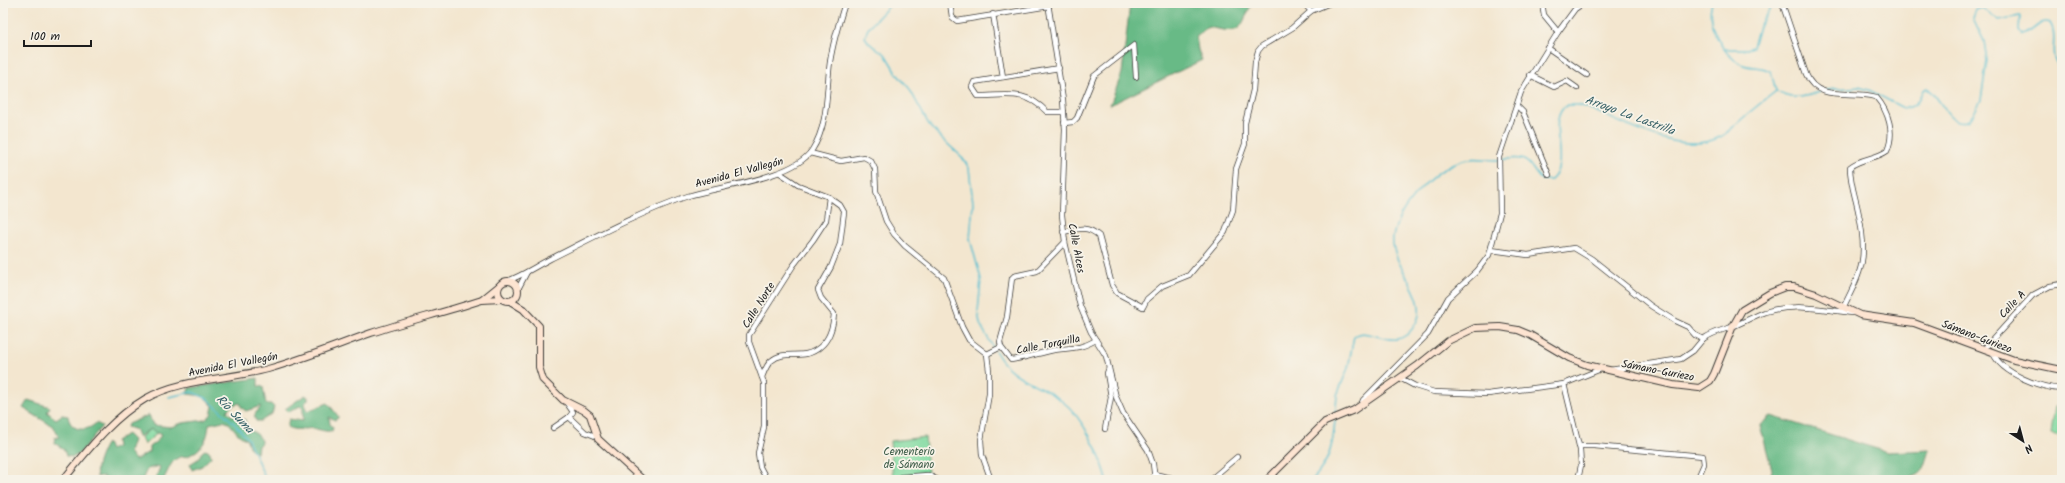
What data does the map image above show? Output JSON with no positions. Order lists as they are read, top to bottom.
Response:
{
  "streets": {
    "street": [
      "Avenida El Vallegón",
      "Calle Alces",
      "Calle A",
      "Calle Norte",
      "Sámano-Guriezo",
      "Calle Torquilla"
    ]
  },
  "crossings": [
    ["Calle Alces", "Calle Torquilla"],
    ["Calle A", "Sámano-Guriezo"]
  ],
  "water": ["Arroyo La Lastrilla", "Río Suma"],
  "parks": ["Cementerio de Sámano"],
  "scale_bar": "100 m",
  "north": "bottom right"
}
